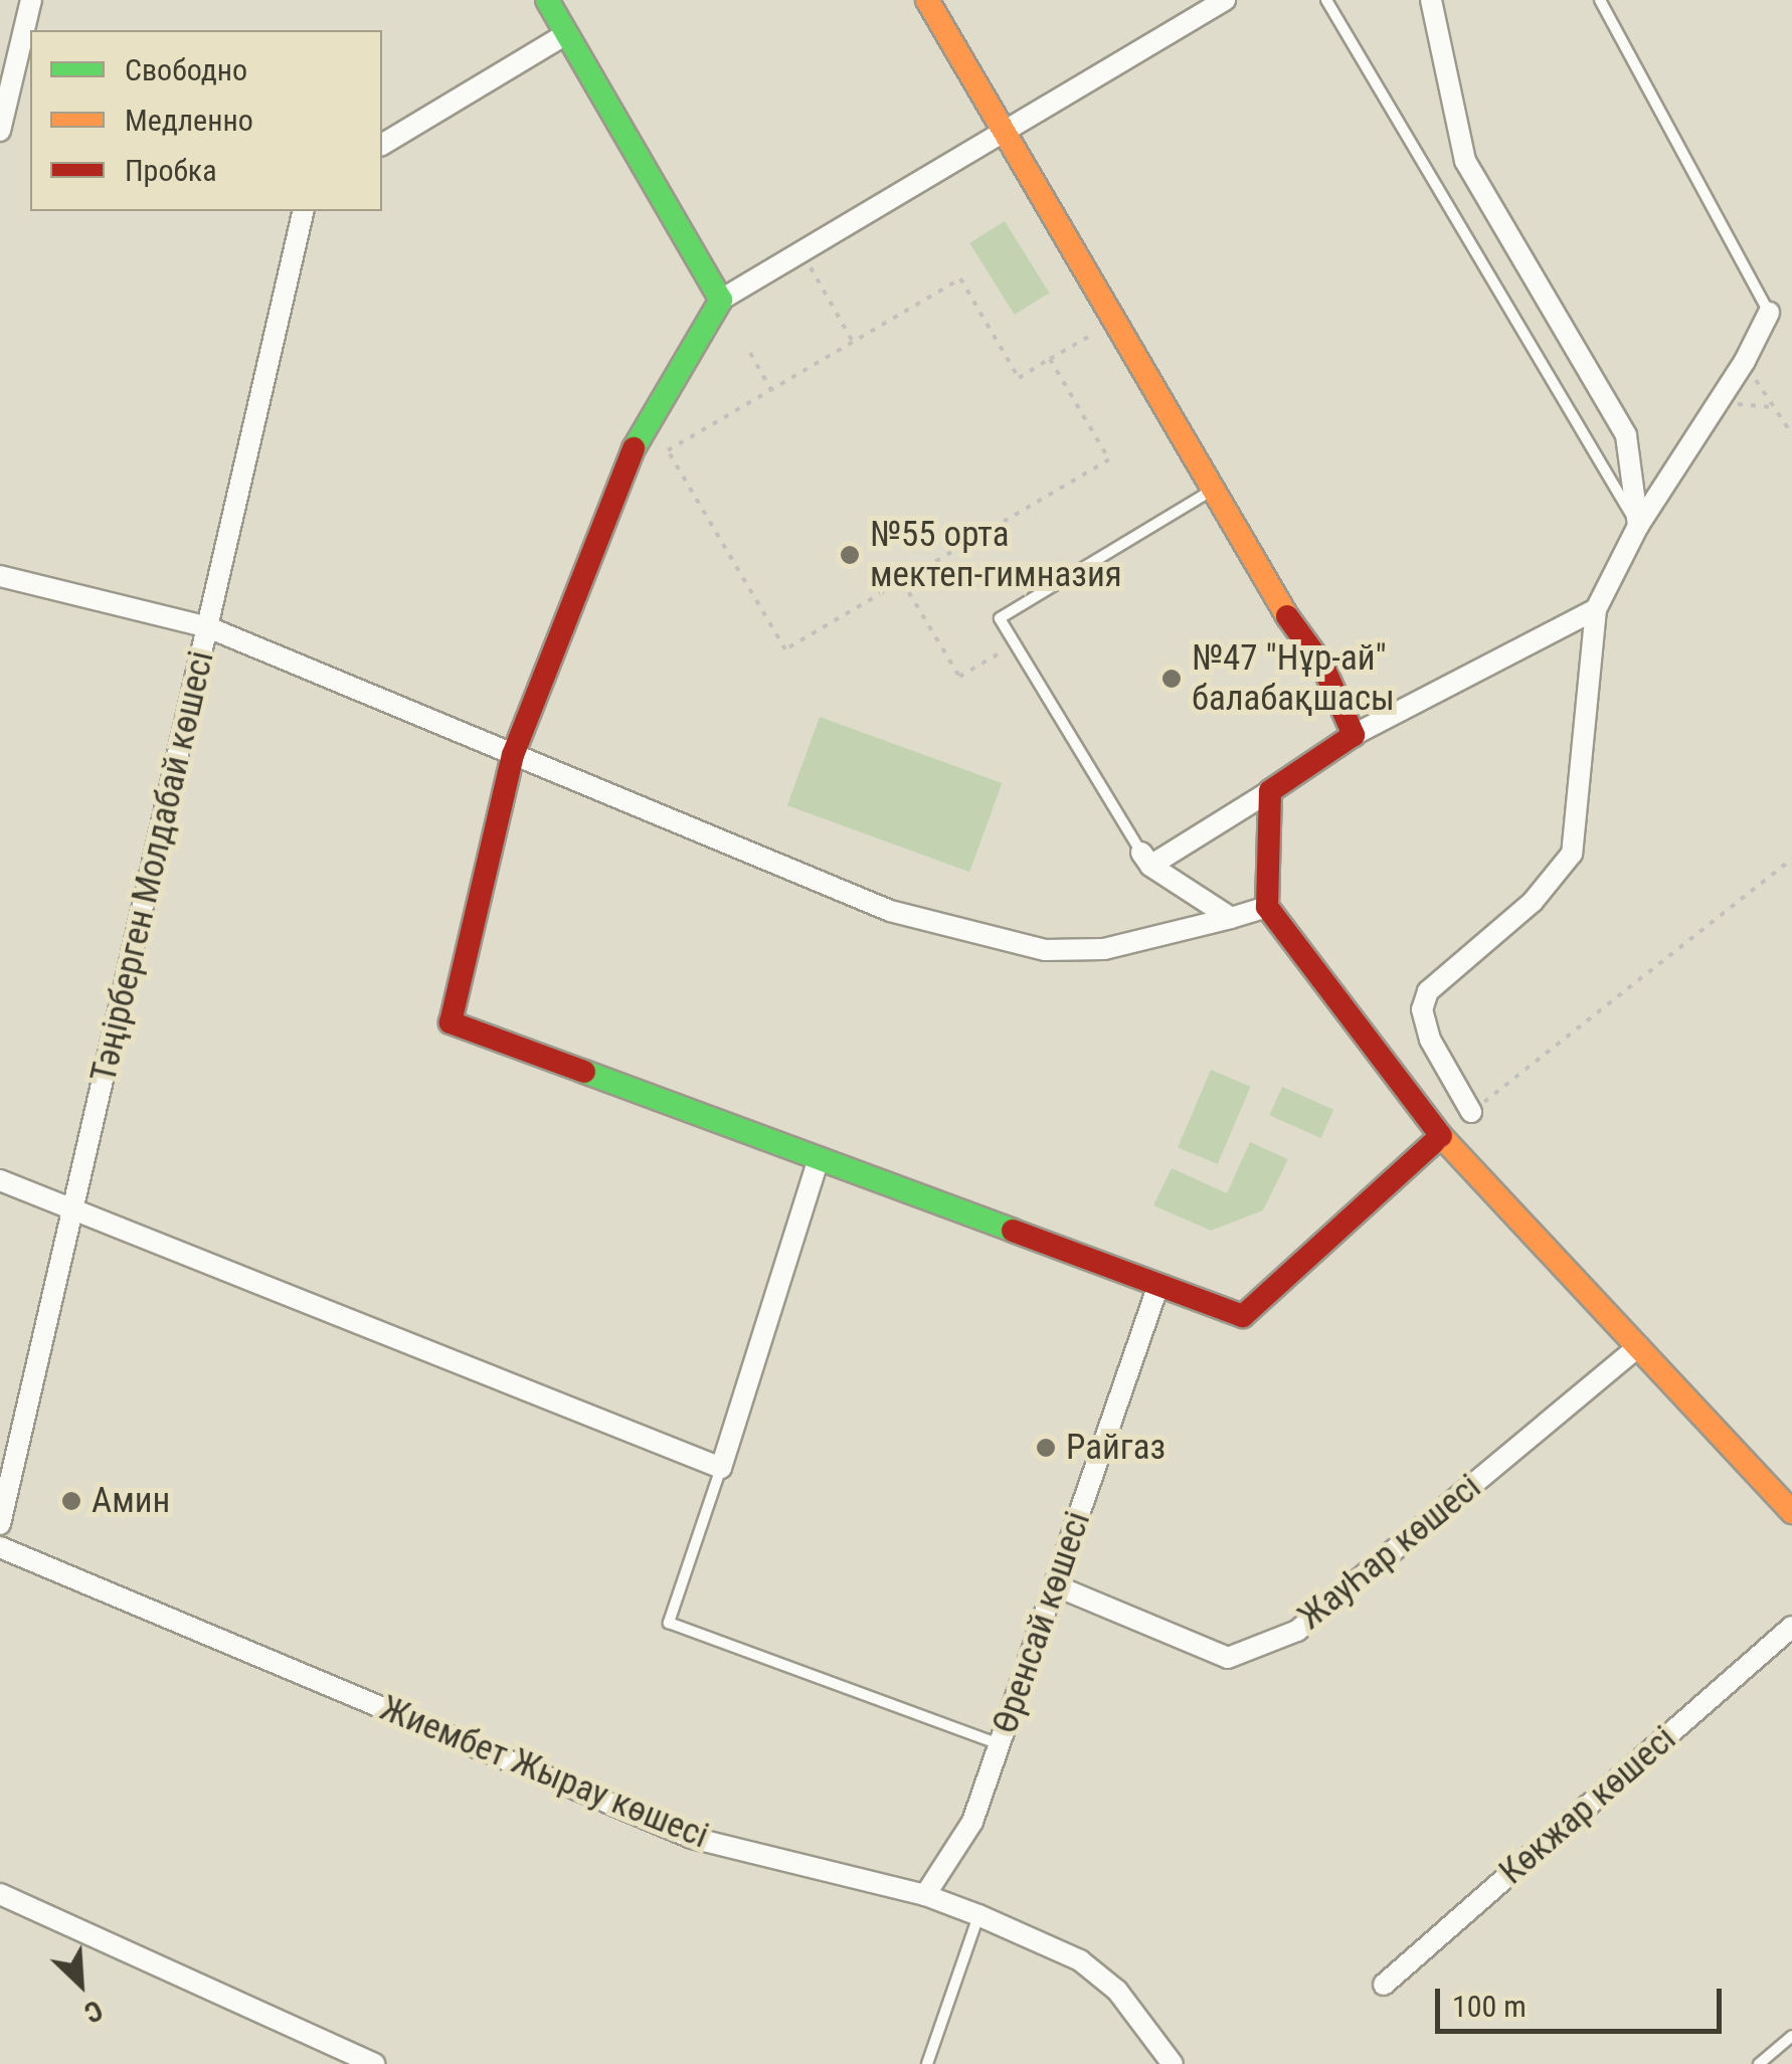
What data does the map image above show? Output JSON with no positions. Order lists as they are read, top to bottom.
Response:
{
  "streets": {
    "street": [
      "Тәңірберген Молдабай көшесі",
      "ЖауҺар көшесі",
      "Өренсай көшесі",
      "Жиембет Жырау көшесі",
      "Көкжар көшесі"
    ]
  },
  "crossings": [
    ["ЖауҺар көшесі", "Өренсай көшесі"],
    ["Өренсай көшесі", "Жиембет Жырау көшесі"]
  ],
  "places": [
    "№55 орта мектеп-гимназия",
    "№47 \"Нұр-ай\" балабақшасы",
    "Райгаз",
    "Амин"
  ],
  "legend": ["Свободно", "Медленно", "Пробка"],
  "scale_bar": "100 m",
  "north": "bottom right"
}
